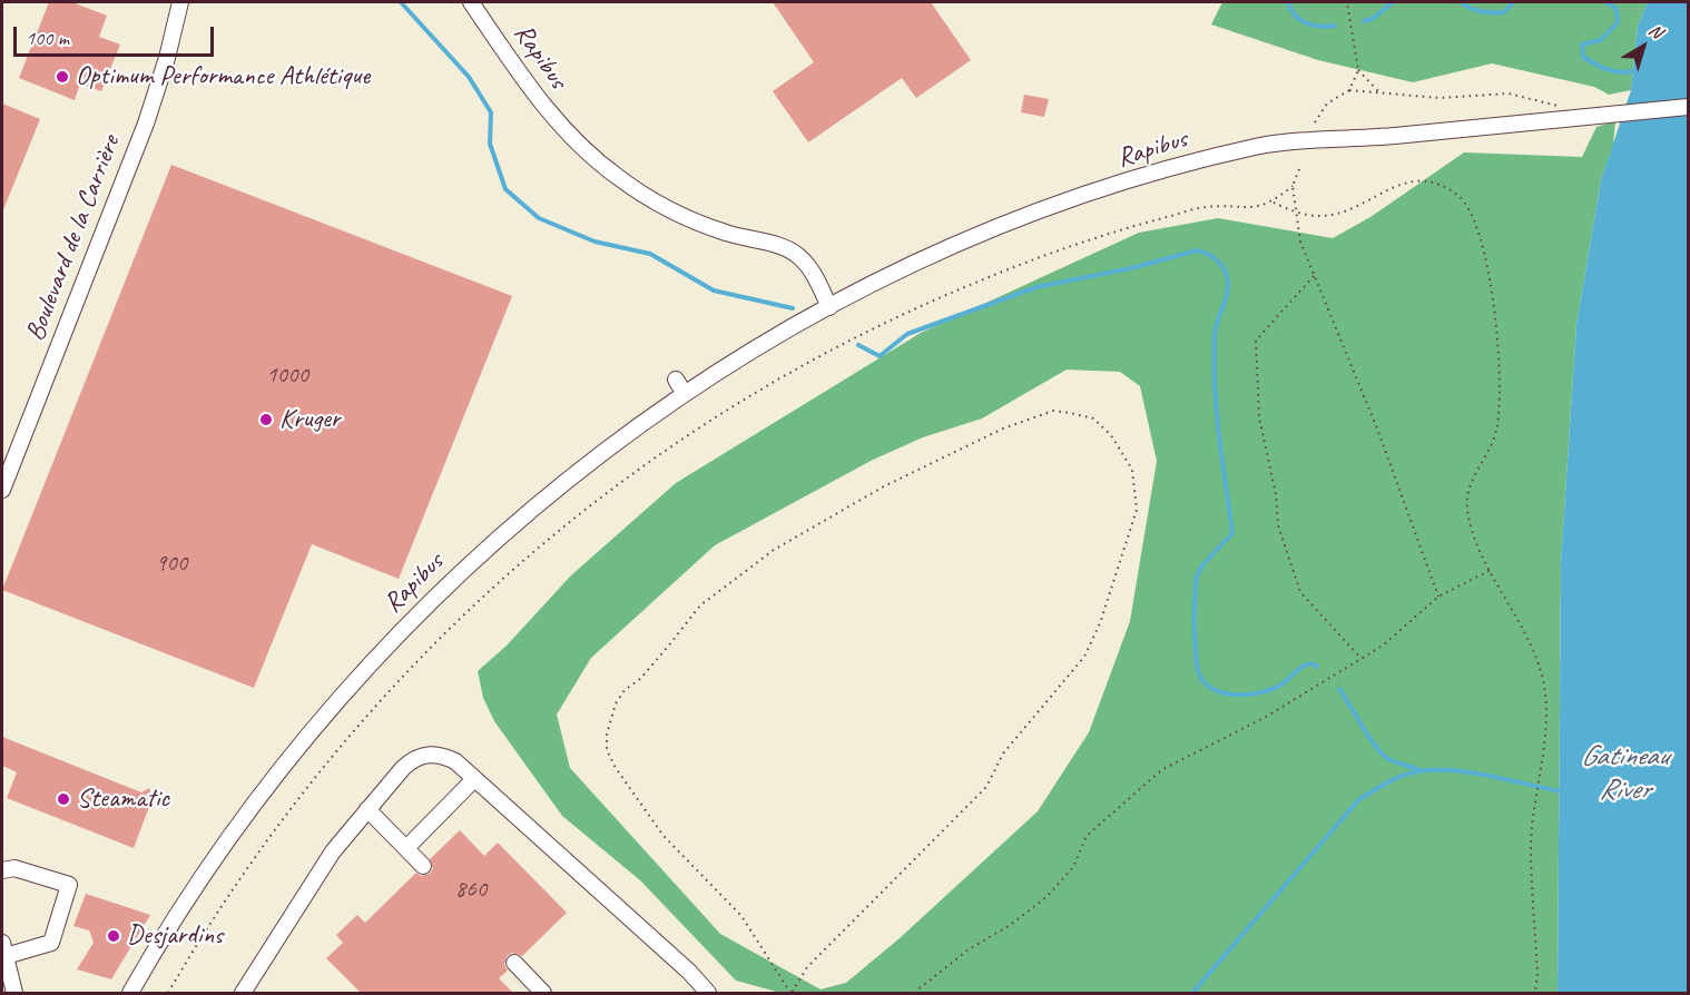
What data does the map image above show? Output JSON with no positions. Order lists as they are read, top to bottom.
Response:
{
  "streets": {
    "street": ["Rapibus", "Boulevard de la Carrière"]
  },
  "water": ["Gatineau River"],
  "places": [
    "Optimum Performance Athlétique",
    "Kruger",
    "Steamatic",
    "Desjardins"
  ],
  "house_numbers": ["1000", "900", "860"],
  "scale_bar": "100 m",
  "north": "top right"
}
